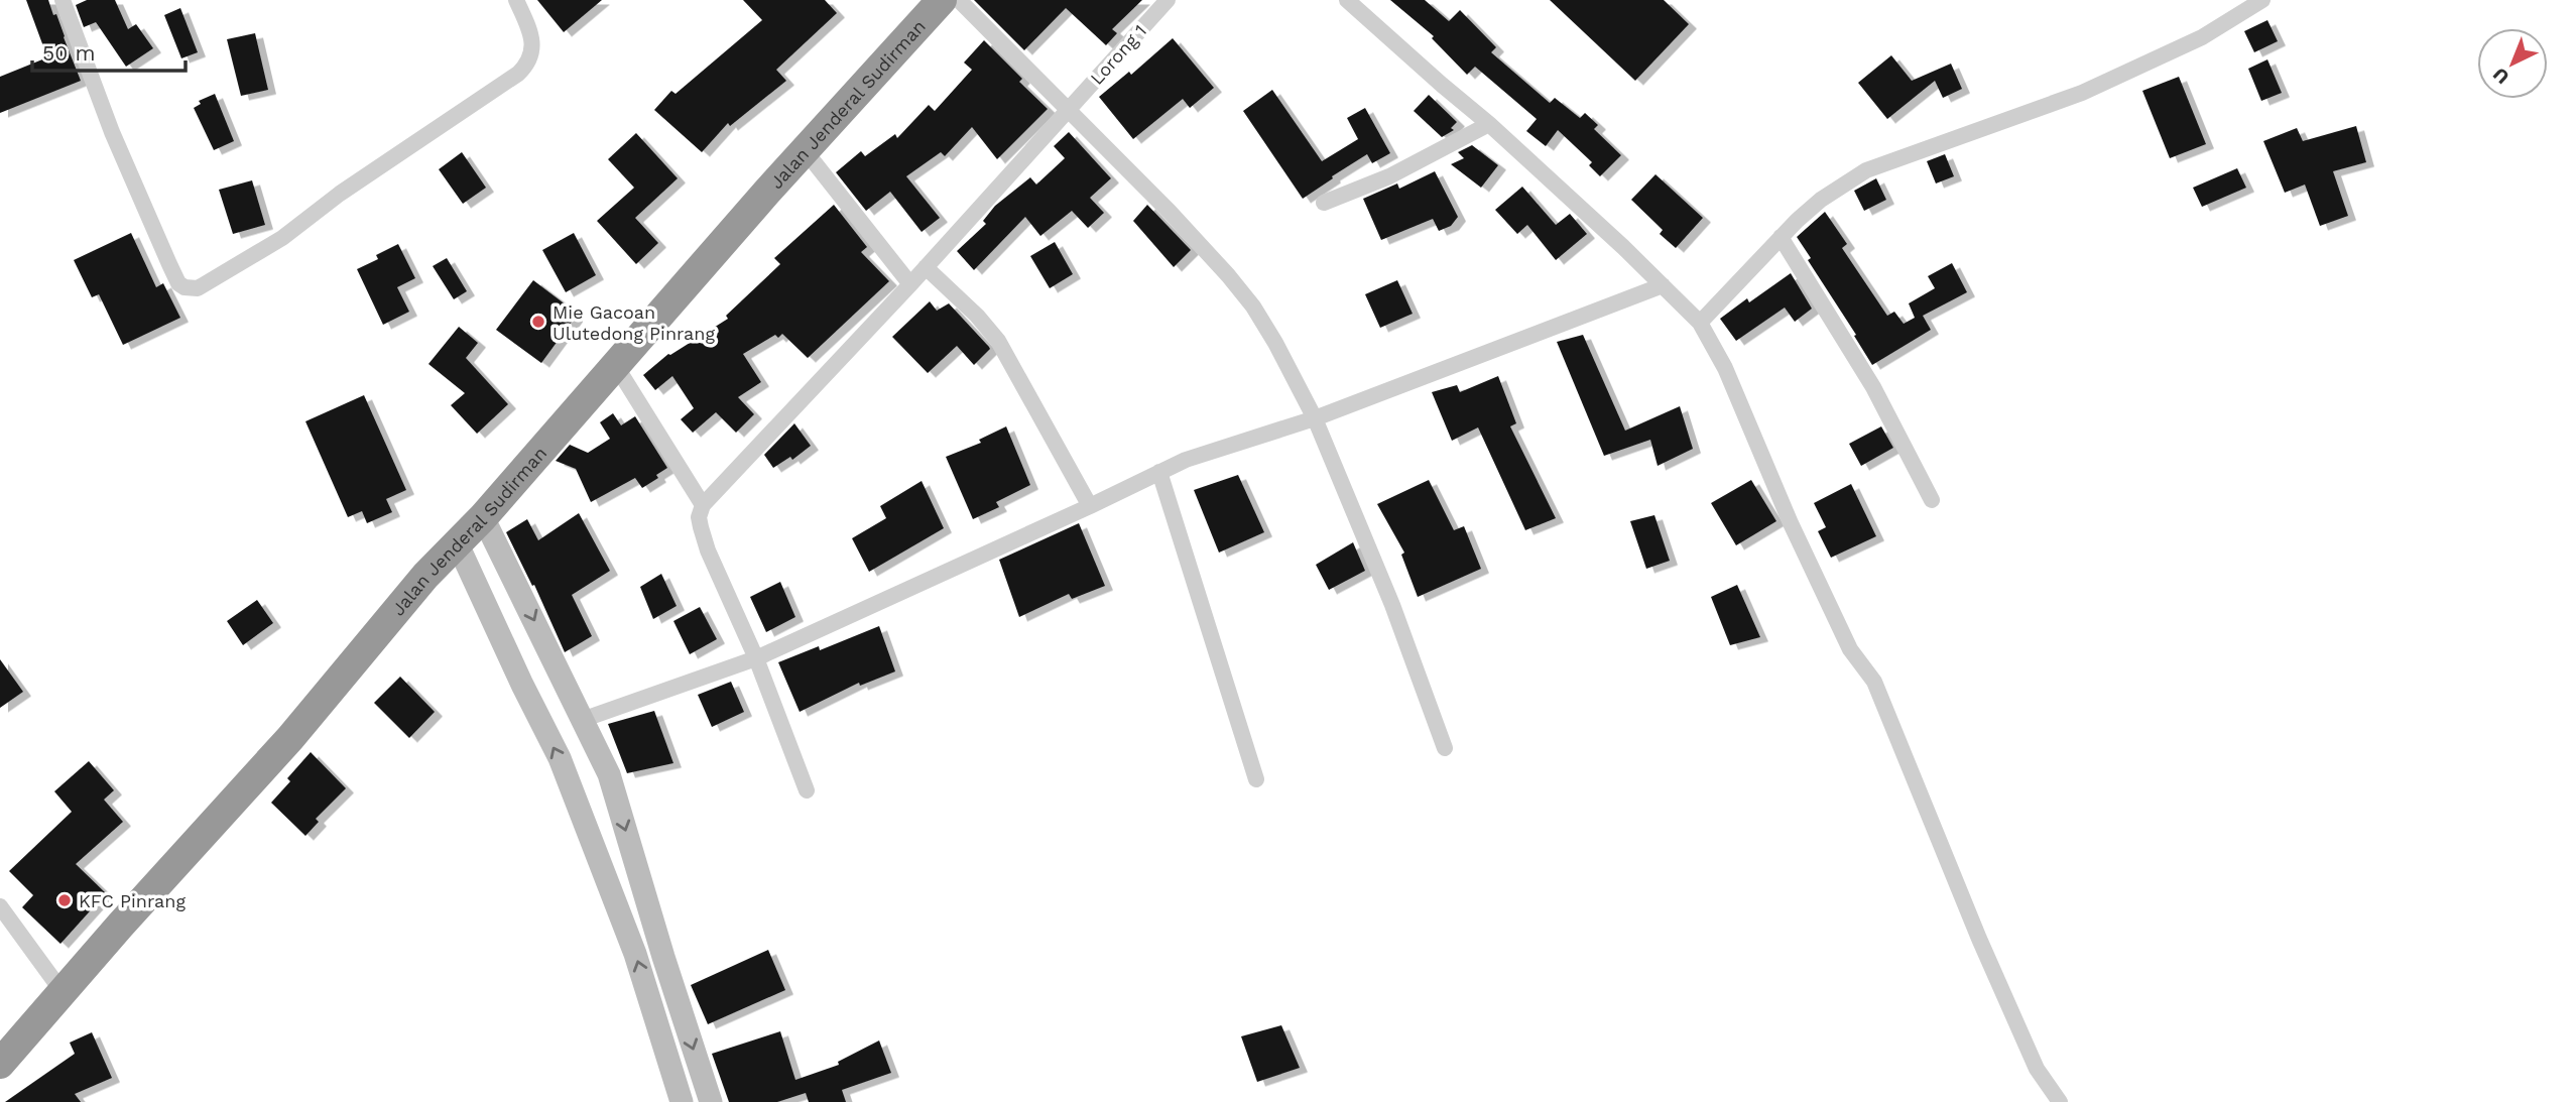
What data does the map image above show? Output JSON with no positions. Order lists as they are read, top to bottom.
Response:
{
  "streets": {
    "highway": ["Jalan Jenderal Sudirman"],
    "street": ["Lorong 1"]
  },
  "places": ["Mie Gacoan Ulutedong Pinrang", "KFC Pinrang"],
  "scale_bar": "50 m",
  "north": "bottom left"
}
